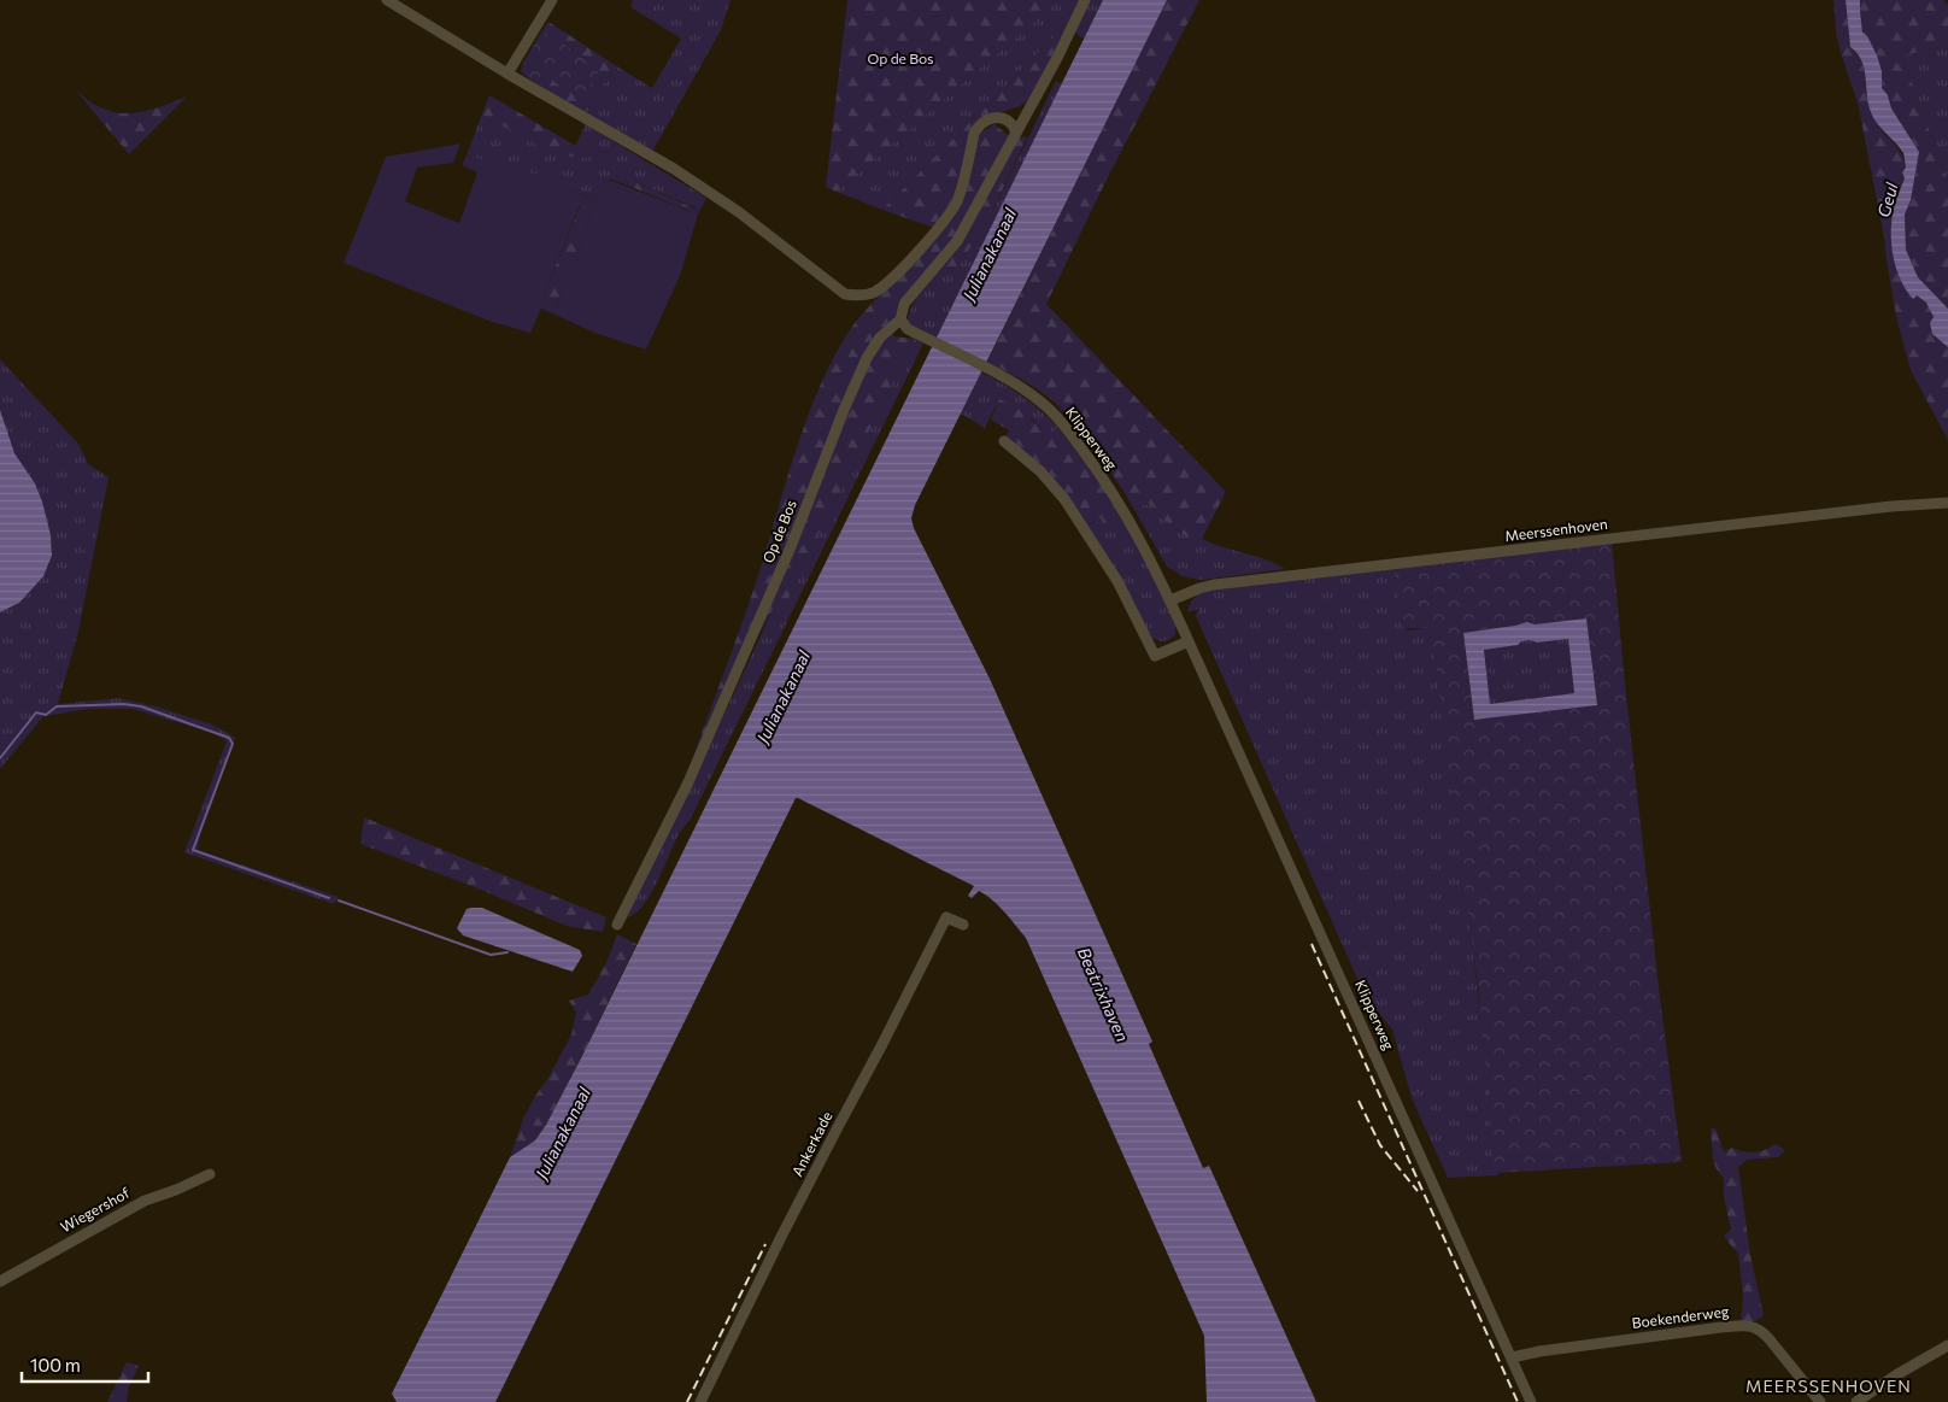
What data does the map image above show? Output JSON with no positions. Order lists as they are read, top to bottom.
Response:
{
  "streets": {
    "street": [
      "Klipperweg",
      "Meerssenhoven",
      "Op de Bos",
      "Ankerkade",
      "Wiegershof",
      "Boekenderweg"
    ]
  },
  "crossings": [
    ["Klipperweg", "Meerssenhoven"],
    ["Klipperweg", "Op de Bos"],
    ["Klipperweg", "Boekenderweg"]
  ],
  "districts": ["MEERSSENHOVEN"],
  "water": ["Geul", "Julianakanaal", "Beatrixhaven"],
  "parks": ["Op de Bos"],
  "scale_bar": "100 m"
}
